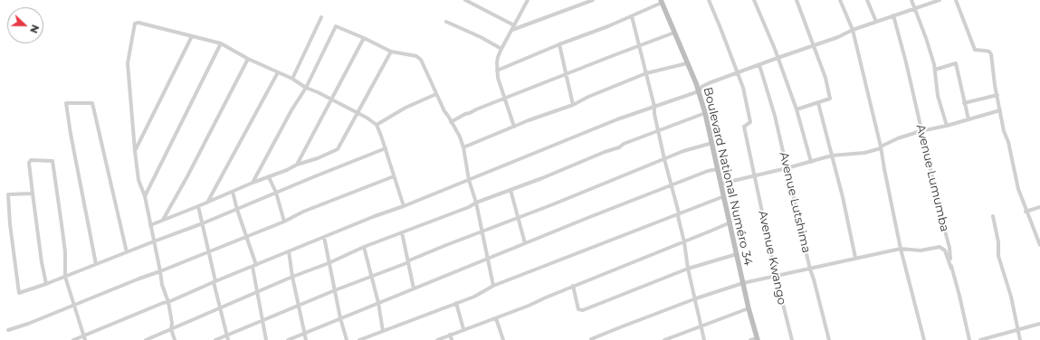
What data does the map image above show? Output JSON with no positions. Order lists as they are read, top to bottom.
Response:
{
  "streets": {
    "main road": ["Boulevard National Numéro 34"],
    "street": ["Avenue Lumumba", "Avenue Lutshima", "Avenue Kwango"]
  },
  "north": "right"
}
